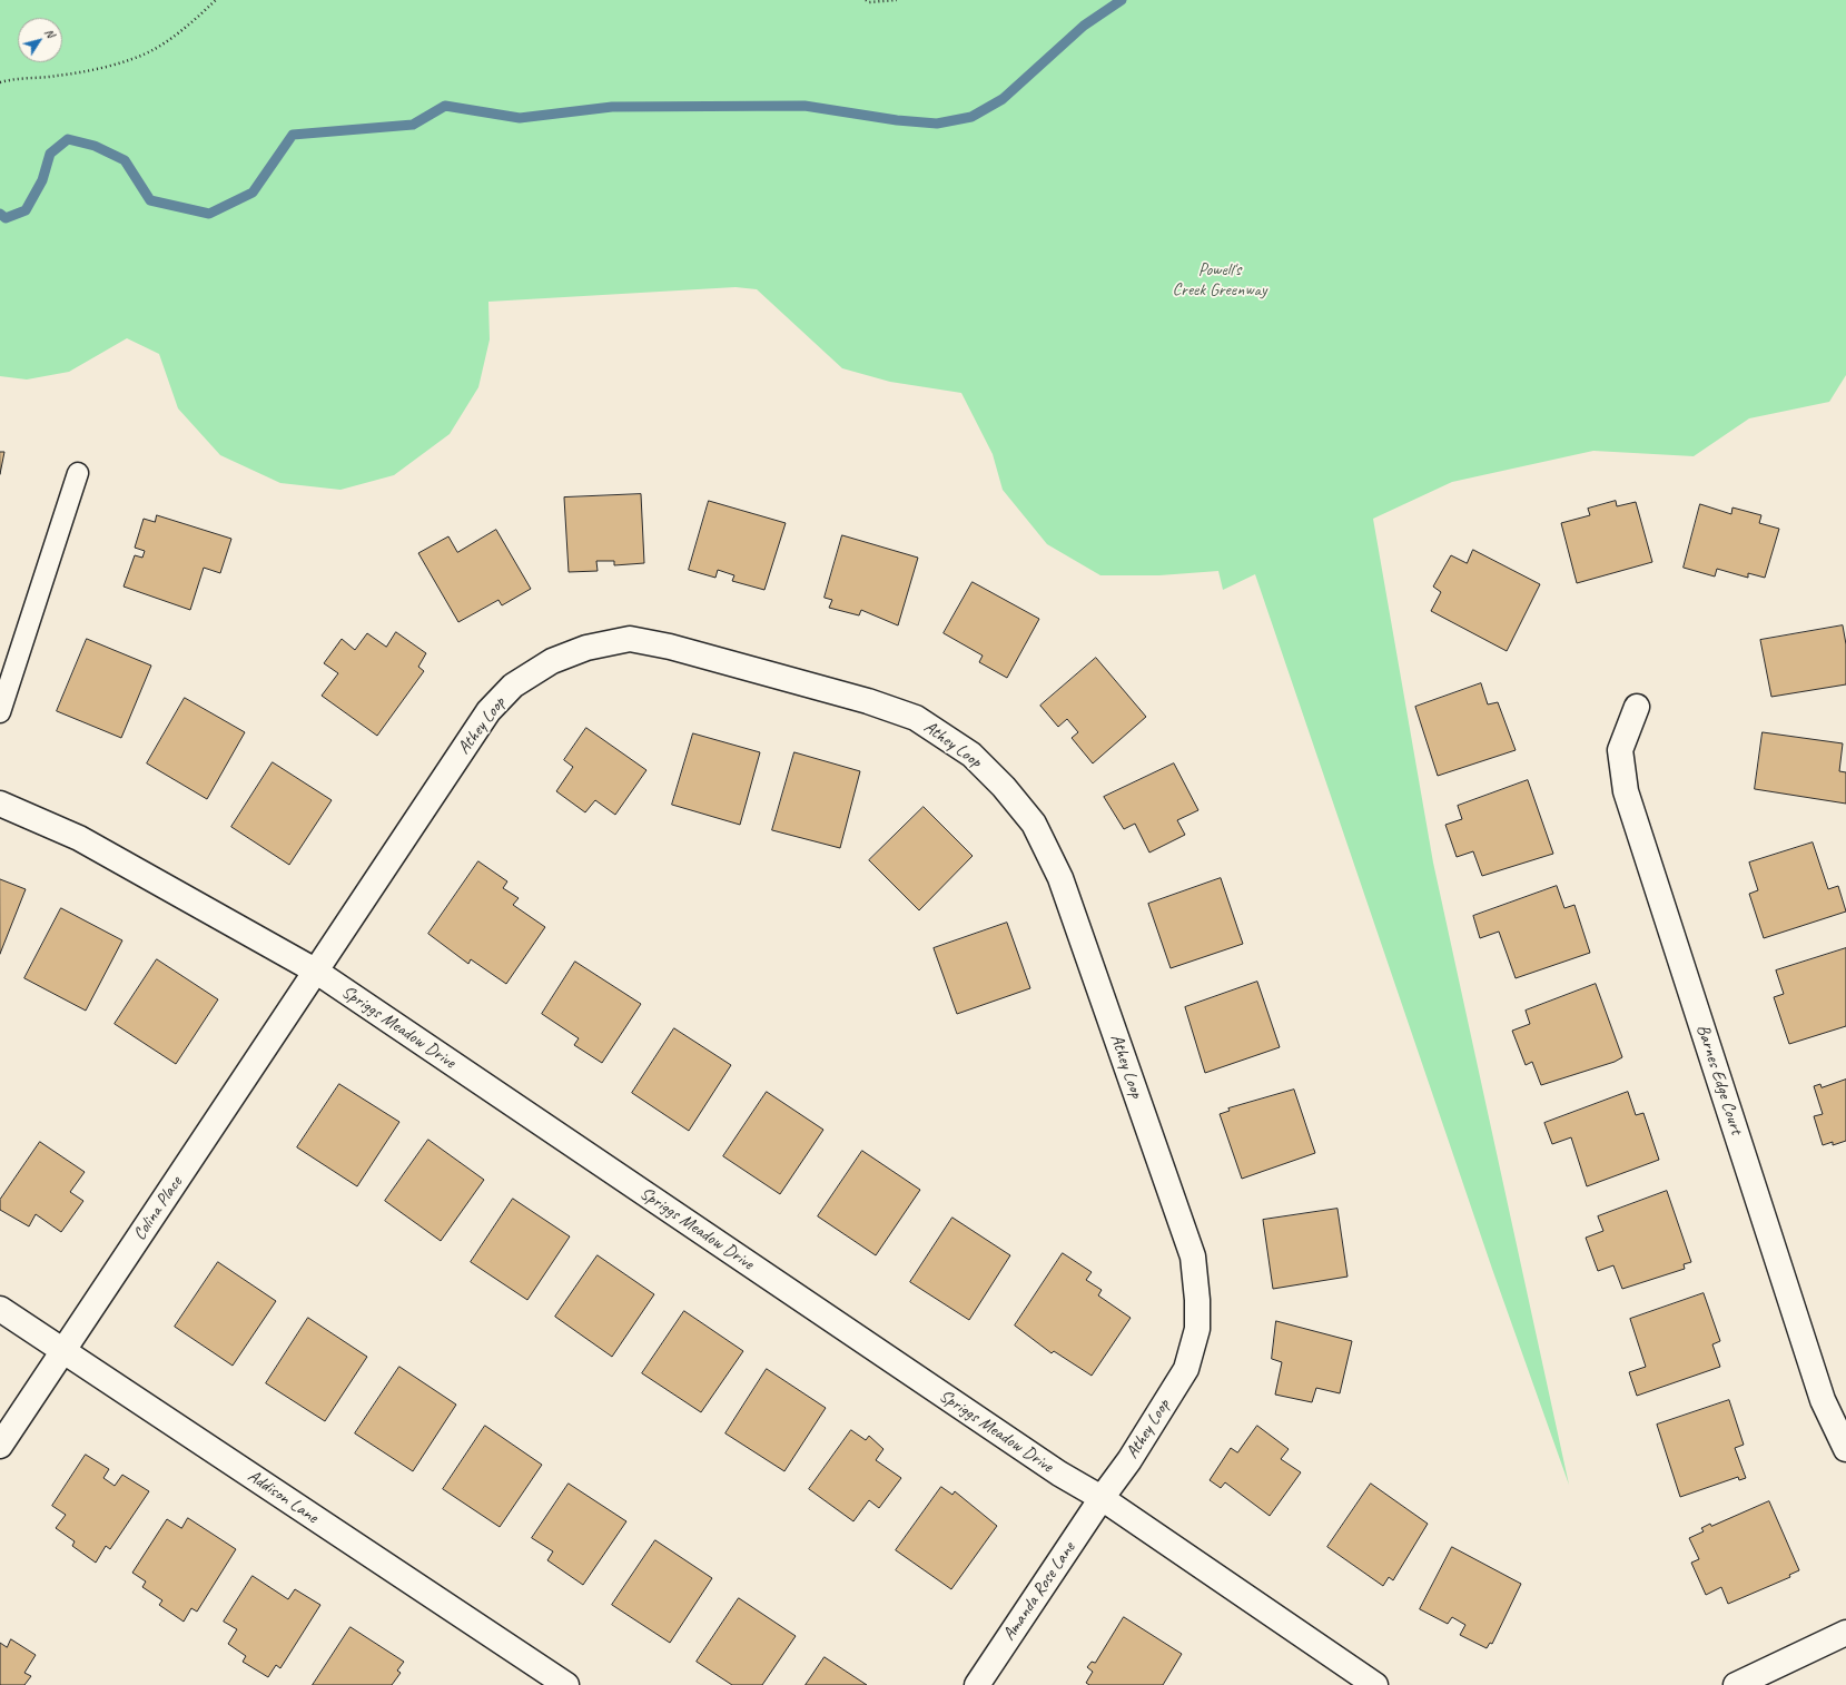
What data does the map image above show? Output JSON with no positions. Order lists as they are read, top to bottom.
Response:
{
  "streets": {
    "street": [
      "Athey Loop",
      "Spriggs Meadow Drive",
      "Barnes Edge Court",
      "Colina Place",
      "Addison Lane",
      "Amanda Rose Lane"
    ]
  },
  "crossings": [
    ["Athey Loop", "Spriggs Meadow Drive"],
    ["Athey Loop", "Colina Place"],
    ["Athey Loop", "Amanda Rose Lane"],
    ["Spriggs Meadow Drive", "Colina Place"],
    ["Spriggs Meadow Drive", "Amanda Rose Lane"],
    ["Colina Place", "Addison Lane"]
  ],
  "parks": ["Powell's Creek Greenway"],
  "north": "top right"
}
